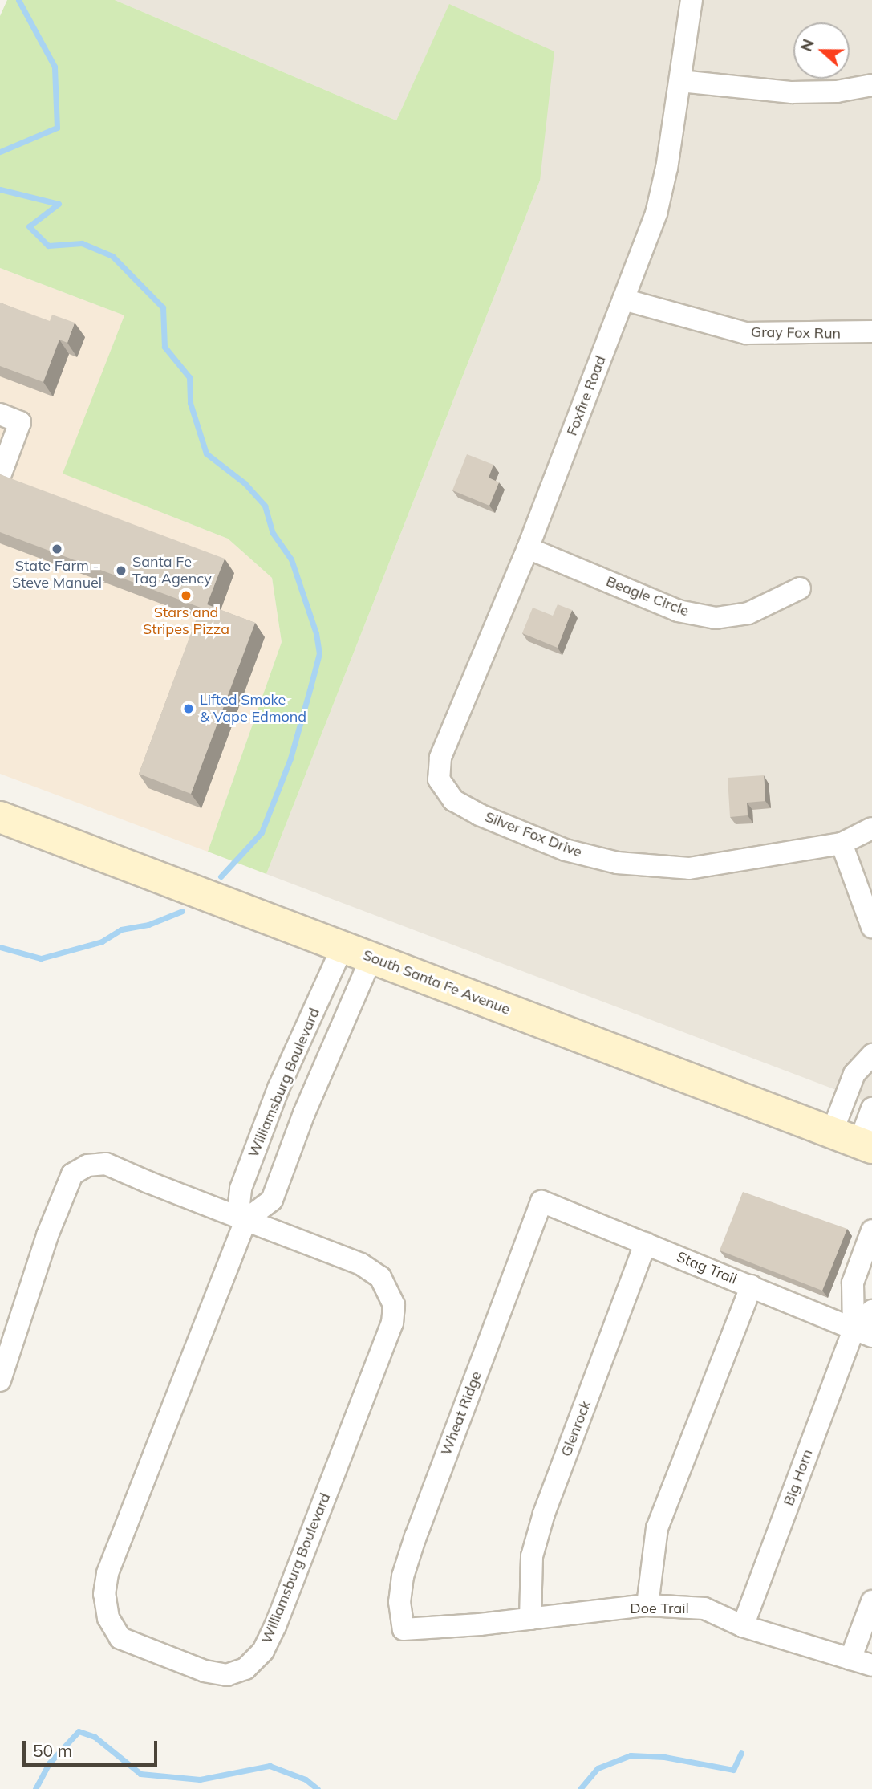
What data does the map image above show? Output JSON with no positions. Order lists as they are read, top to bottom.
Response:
{
  "streets": {
    "main road": ["South Santa Fe Avenue"],
    "street": [
      "Gray Fox Run",
      "Foxfire Road",
      "Beagle Circle",
      "Silver Fox Drive",
      "Williamsburg Boulevard",
      "Stag Trail",
      "Wheat Ridge",
      "Glenrock",
      "Big Horn",
      "Doe Trail"
    ]
  },
  "crossings": [
    ["Gray Fox Run", "Foxfire Road"],
    ["Foxfire Road", "Beagle Circle"],
    ["Foxfire Road", "Silver Fox Drive"],
    ["South Santa Fe Avenue", "Williamsburg Boulevard"],
    ["Stag Trail", "Wheat Ridge"],
    ["Stag Trail", "Glenrock"],
    ["Stag Trail", "Big Horn"],
    ["Wheat Ridge", "Doe Trail"],
    ["Glenrock", "Doe Trail"],
    ["Big Horn", "Doe Trail"]
  ],
  "places": [
    "State Farm - Steve Manuel",
    "Santa Fe Tag Agency",
    "Stars and Stripes Pizza",
    "Lifted Smoke & Vape Edmond"
  ],
  "scale_bar": "50 m",
  "north": "left"
}
